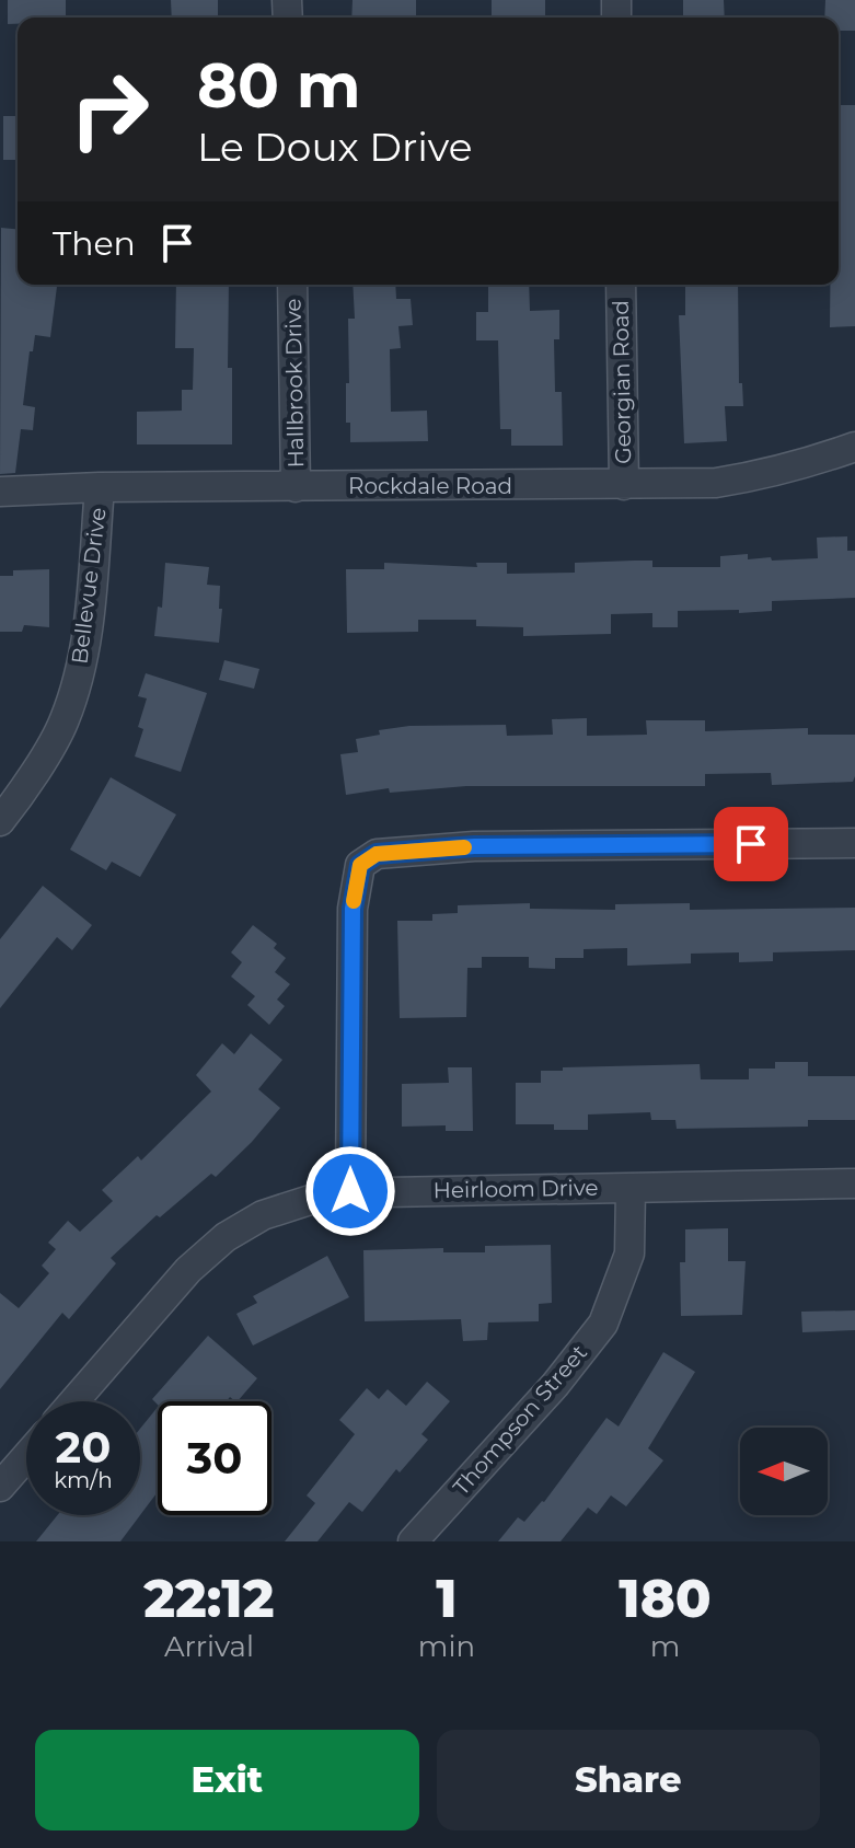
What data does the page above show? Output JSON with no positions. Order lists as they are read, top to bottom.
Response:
{
  "streets": {
    "street": [
      "Georgian Road",
      "Hallbrook Drive",
      "Rockdale Road",
      "Bellevue Drive",
      "Heirloom Drive",
      "Thompson Street"
    ]
  },
  "crossings": [
    ["Georgian Road", "Rockdale Road"],
    ["Hallbrook Drive", "Rockdale Road"],
    ["Rockdale Road", "Bellevue Drive"],
    ["Heirloom Drive", "Thompson Street"]
  ],
  "north": "left",
  "page": {
    "turn": ["80 m", "Le Doux Drive"],
    "then": "Then",
    "speed": "20 km/h",
    "limit": "30",
    "eta": [
      "22:12",
      "Arrival",
      "1",
      "min",
      "180",
      "m"
    ],
    "buttons": ["Exit", "Share"]
  }
}
